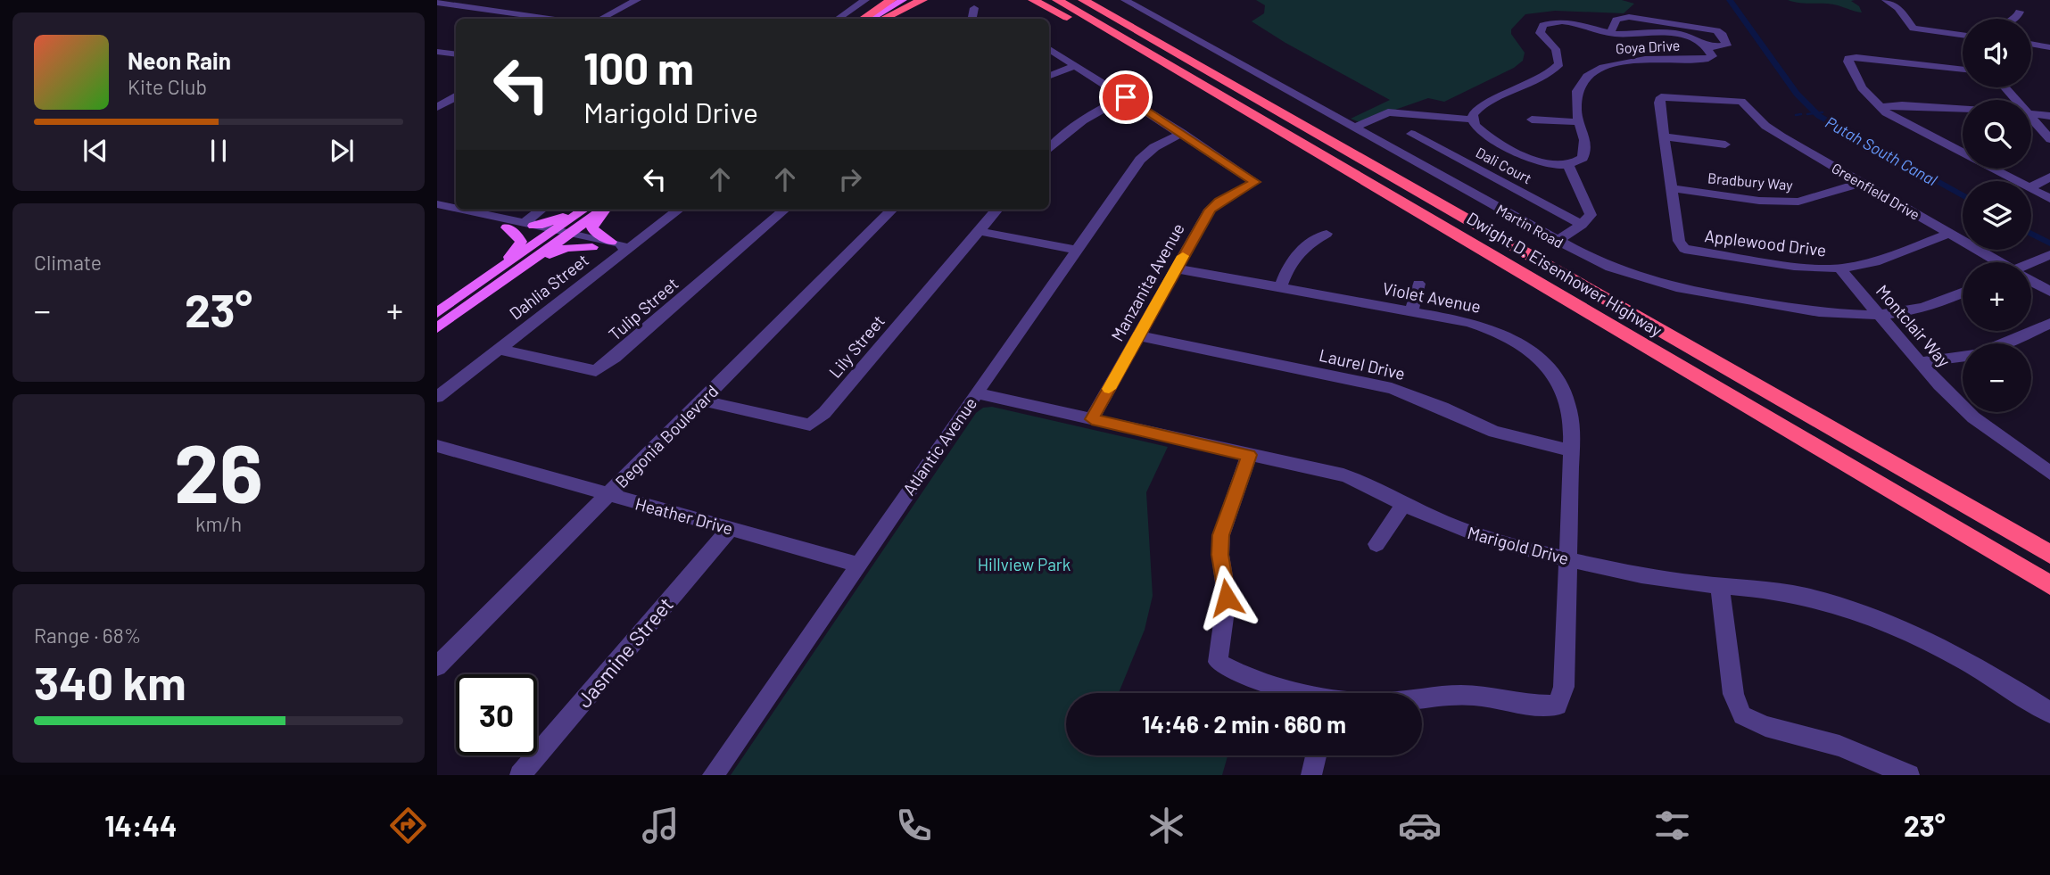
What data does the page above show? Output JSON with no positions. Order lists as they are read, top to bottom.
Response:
{
  "streets": {
    "highway": ["Dwight D. Eisenhower Highway"],
    "street": [
      "Goya Drive",
      "Dali Court",
      "Bradbury Way",
      "Greenfield Drive",
      "Martin Road",
      "Applewood Drive",
      "Manzanita Avenue",
      "Dahlia Street",
      "Violet Avenue",
      "Tulip Street",
      "Montclair Way",
      "Lily Street",
      "Laurel Drive",
      "Begonia Boulevard",
      "Atlantic Avenue",
      "Heather Drive",
      "Marigold Drive",
      "Jasmine Street"
    ]
  },
  "crossings": [
    ["Bradbury Way", "Greenfield Drive"],
    ["Bradbury Way", "Applewood Drive"],
    ["Greenfield Drive", "Applewood Drive"],
    ["Martin Road", "Montclair Way"],
    ["Applewood Drive", "Montclair Way"],
    ["Manzanita Avenue", "Violet Avenue"],
    ["Manzanita Avenue", "Laurel Drive"],
    ["Manzanita Avenue", "Atlantic Avenue"],
    ["Manzanita Avenue", "Marigold Drive"],
    ["Dahlia Street", "Tulip Street"],
    ["Violet Avenue", "Laurel Drive"],
    ["Violet Avenue", "Marigold Drive"],
    ["Lily Street", "Begonia Boulevard"],
    ["Begonia Boulevard", "Heather Drive"],
    ["Atlantic Avenue", "Heather Drive"],
    ["Atlantic Avenue", "Marigold Drive"],
    ["Heather Drive", "Jasmine Street"]
  ],
  "water": ["Putah South Canal"],
  "parks": ["Hillview Park"],
  "page": {
    "map_buttons": ["+", "−"],
    "turn": ["100 m", "Marigold Drive"],
    "song": ["Neon Rain", "Kite Club"],
    "tile": [
      "Climate",
      ["26", "km/h"],
      ["Range · 68%", "340 km"]
    ],
    "heat": ["−", "23°", "+"],
    "limit": "30",
    "trip": "14:46 · 2 min · 660 m",
    "tabs": ["14:44", "23°"]
  }
}
